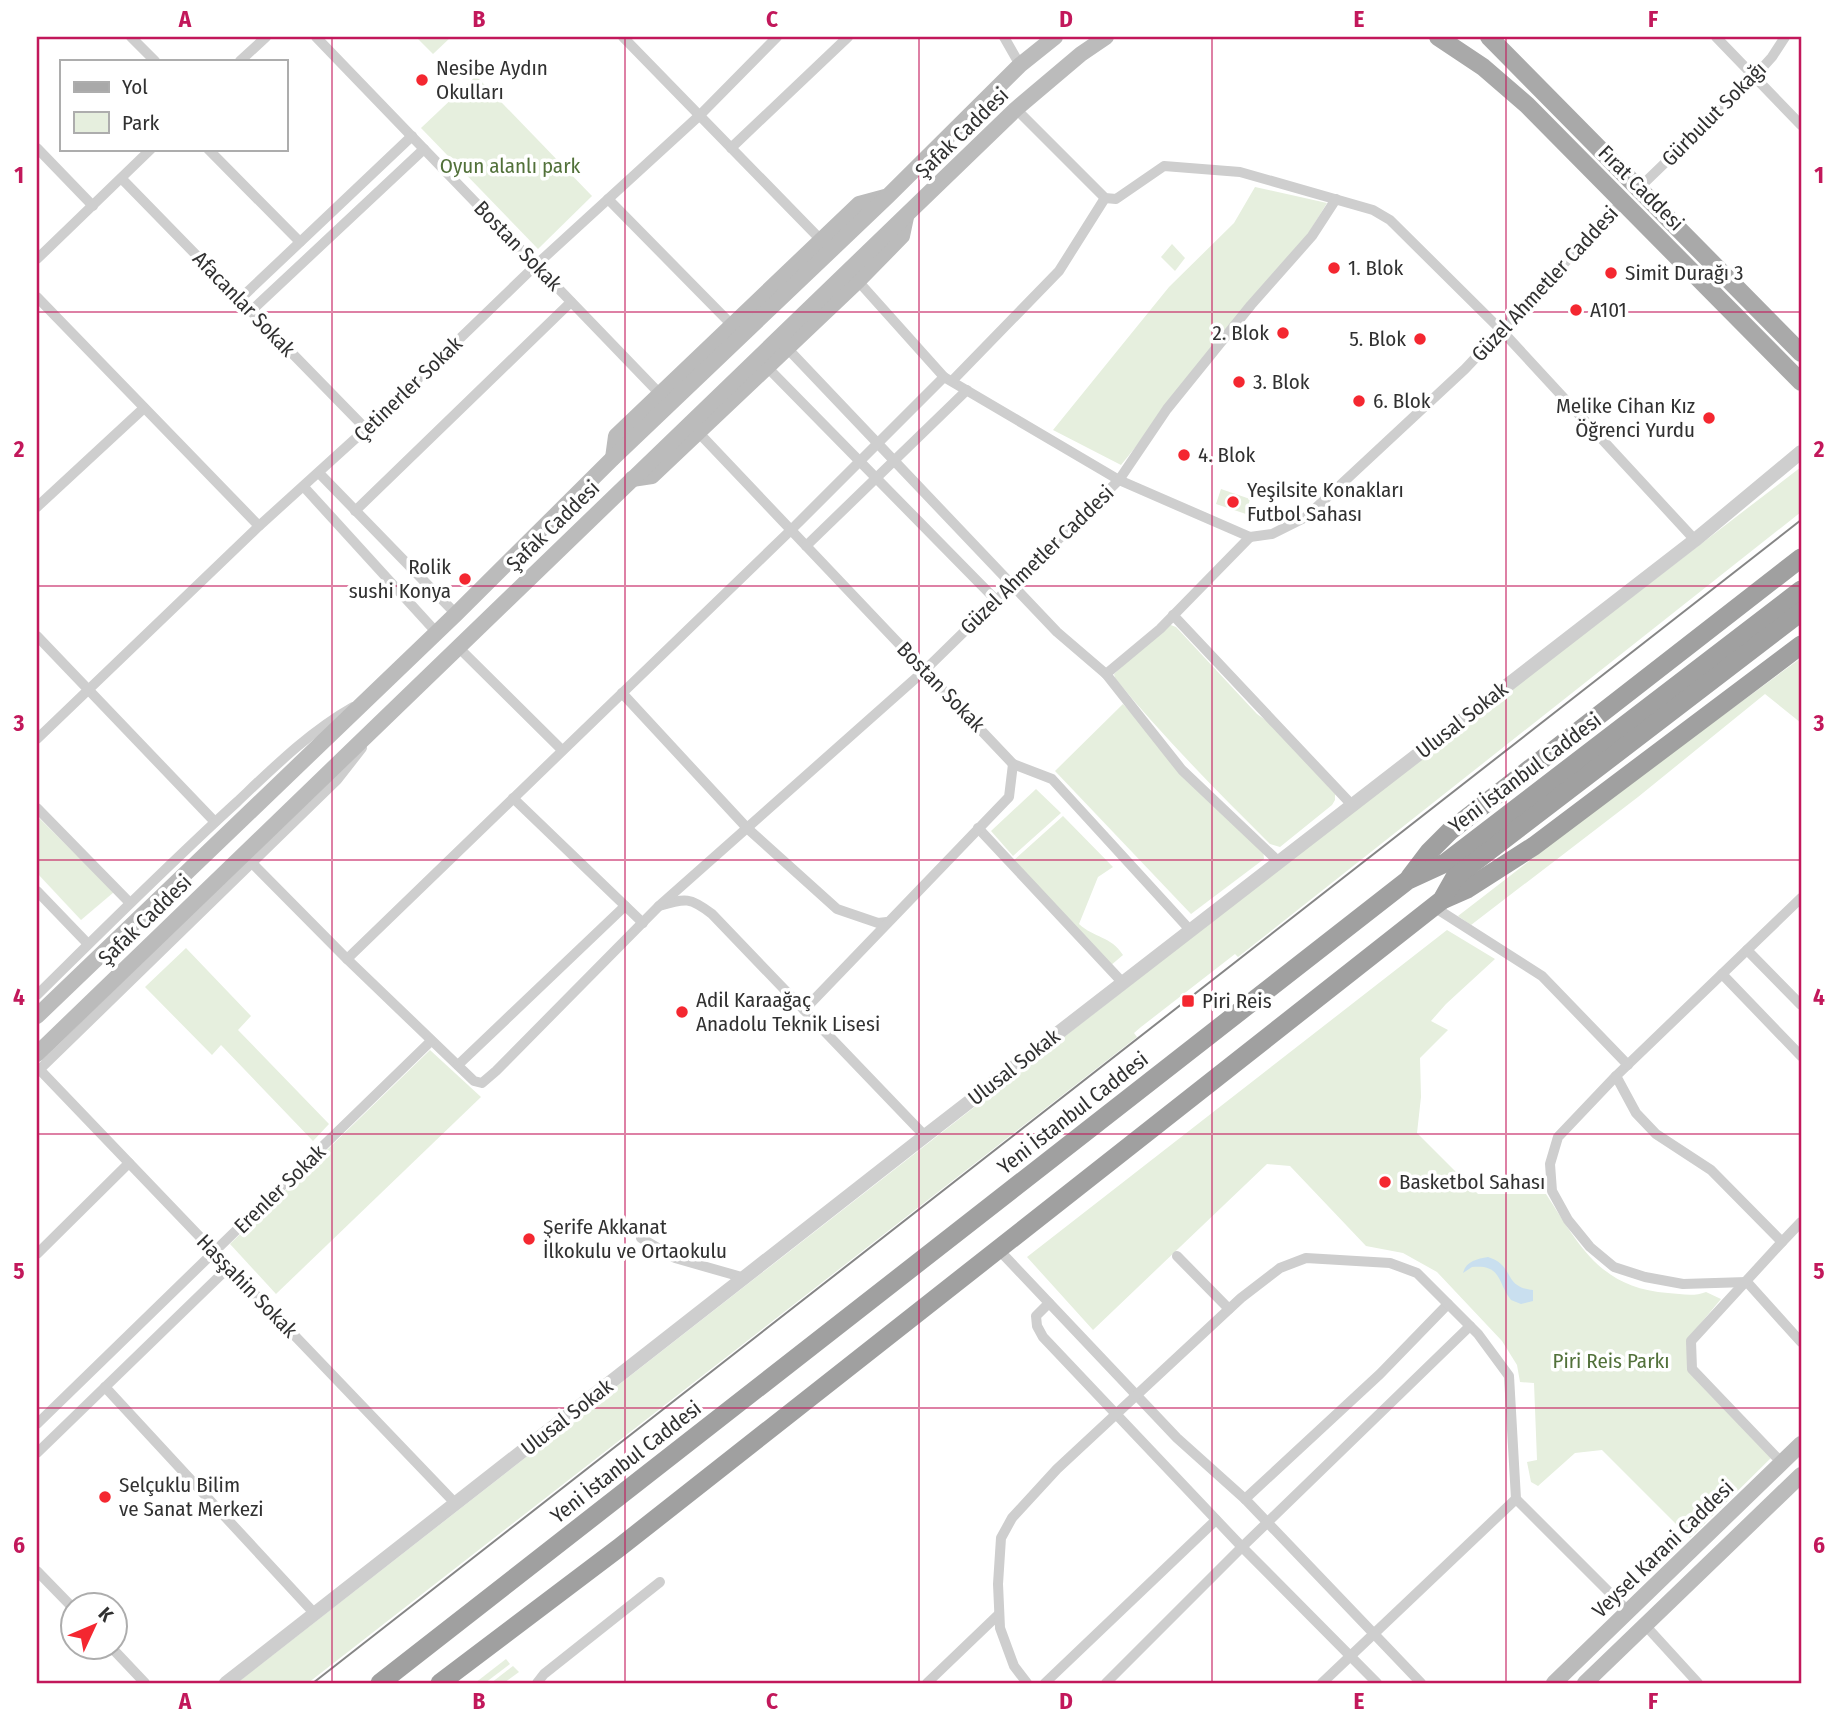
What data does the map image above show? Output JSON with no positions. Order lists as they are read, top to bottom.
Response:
{
  "streets": {
    "highway": ["Yeni İstanbul Caddesi"],
    "main road": ["Şafak Caddesi", "Fırat Caddesi", "Veysel Karani Caddesi"],
    "street": [
      "Gürbulut Sokağı",
      "Bostan Sokak",
      "Güzel Ahmetler Caddesi",
      "Afacanlar Sokak",
      "Çetinerler Sokak",
      "Ulusal Sokak",
      "Erenler Sokak",
      "Hasşahin Sokak"
    ]
  },
  "crossings": [
    ["Gürbulut Sokağı", "Fırat Caddesi"],
    ["Şafak Caddesi", "Hasşahin Sokak"],
    ["Fırat Caddesi", "Güzel Ahmetler Caddesi"],
    ["Bostan Sokak", "Güzel Ahmetler Caddesi"],
    ["Bostan Sokak", "Çetinerler Sokak"],
    ["Bostan Sokak", "Ulusal Sokak"],
    ["Afacanlar Sokak", "Çetinerler Sokak"],
    ["Ulusal Sokak", "Hasşahin Sokak"],
    ["Erenler Sokak", "Hasşahin Sokak"]
  ],
  "parks": ["Oyun alanlı park", "Piri Reis Parkı"],
  "places": {
    "other": [
      "Nesibe Aydın Okulları",
      "1. Blok",
      "Simit Durağı 3",
      "A101",
      "2. Blok",
      "5. Blok",
      "3. Blok",
      "6. Blok",
      "Melike Cihan Kız Öğrenci Yurdu",
      "4. Blok",
      "Yeşilsite Konakları Futbol Sahası",
      "Rolik sushi Konya",
      "Adil Karaağaç Anadolu Teknik Lisesi",
      "Basketbol Sahası",
      "Şerife Akkanat İlkokulu ve Ortaokulu",
      "Selçuklu Bilim ve Sanat Merkezi"
    ],
    "transit": ["Piri Reis"]
  },
  "legend": ["Yol", "Park"],
  "north": "top right",
  "grid": {
    "columns": [
      "A",
      "B",
      "C",
      "D",
      "E",
      "F"
    ],
    "rows": [
      "1",
      "2",
      "3",
      "4",
      "5",
      "6"
    ]
  }
}
